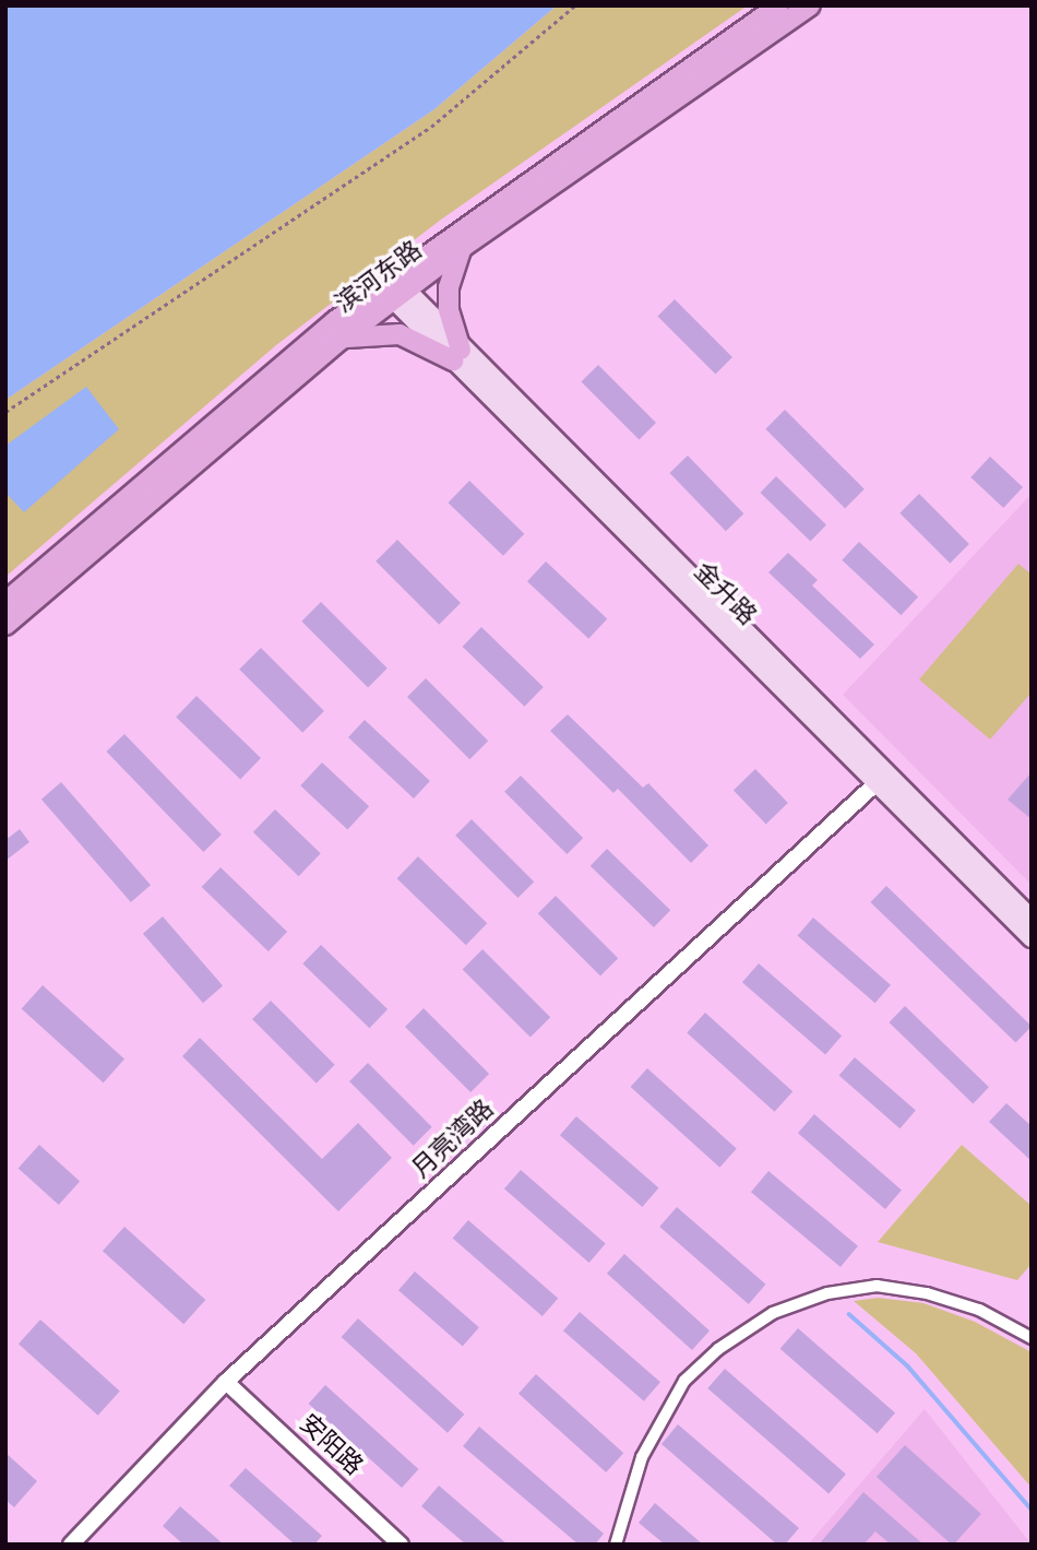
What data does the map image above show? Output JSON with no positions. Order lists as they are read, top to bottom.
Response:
{
  "streets": {
    "main road": ["滨河东路", "金升路"],
    "street": ["月亮湾路", "安阳路"]
  },
  "crossings": [
    ["滨河东路", "金升路"],
    ["金升路", "月亮湾路"],
    ["月亮湾路", "安阳路"]
  ]
}
